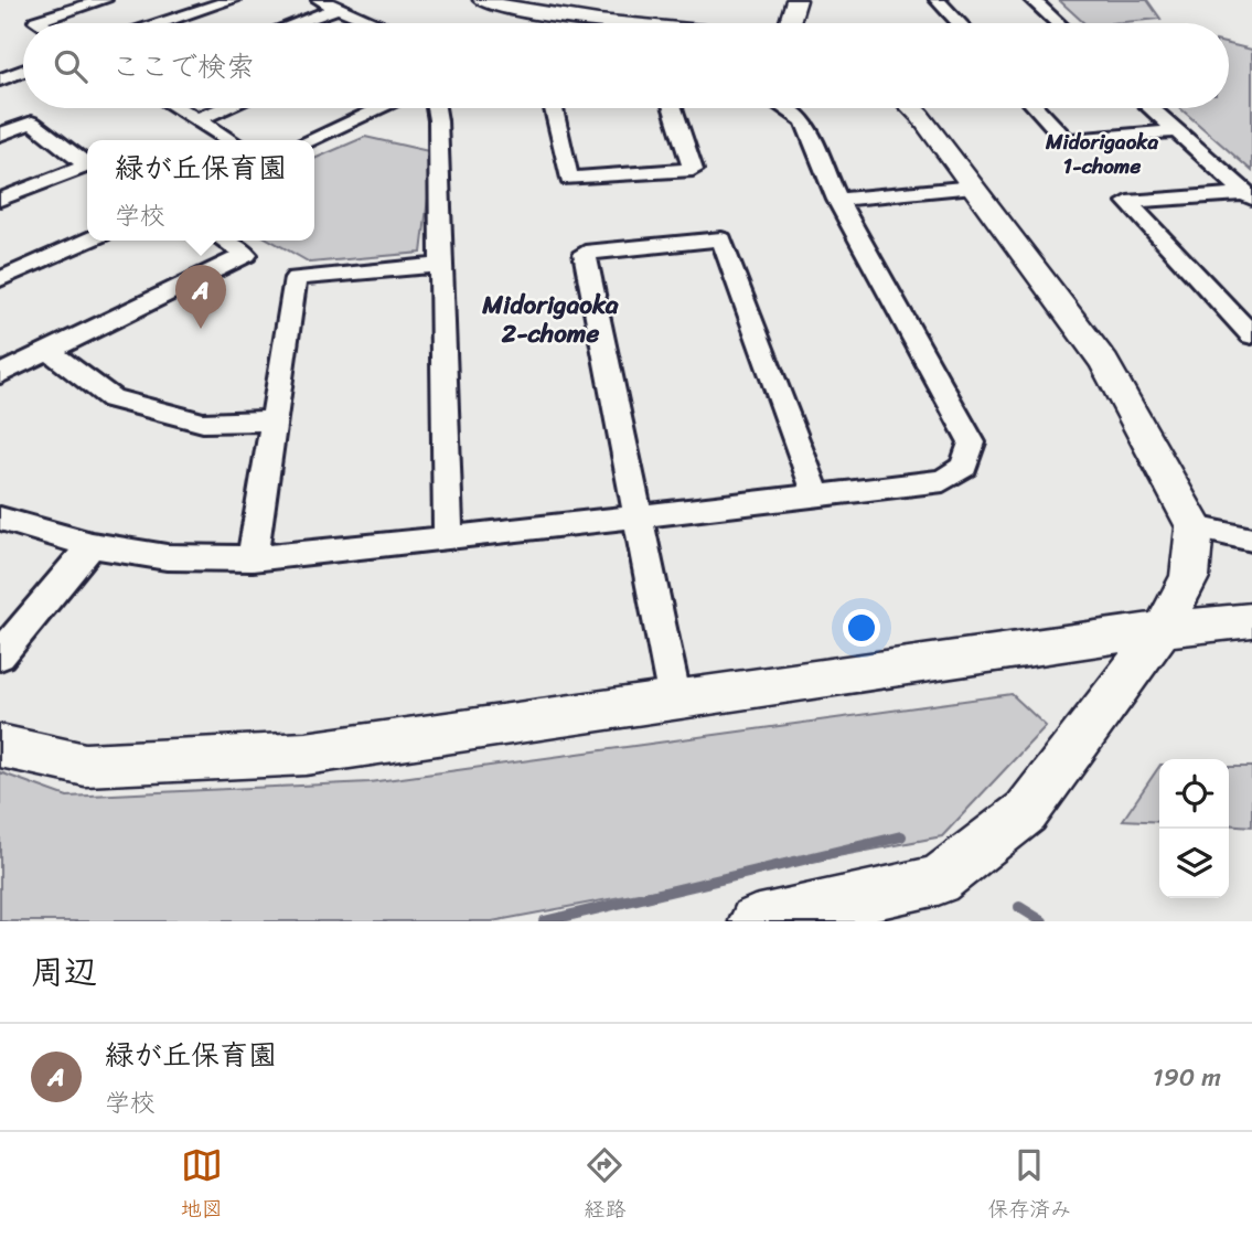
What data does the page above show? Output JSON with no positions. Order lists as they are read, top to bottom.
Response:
{
  "districts": ["Midorigaoka 1-chome", "Midorigaoka 2-chome"],
  "page": {
    "search": "ここで検索",
    "popup": ["緑が丘保育園", "学校"],
    "pins": "A",
    "heading": "周辺",
    "list": [
      {
        "mark": "A",
        "name": "緑が丘保育園",
        "note": "学校",
        "value": "190 m"
      }
    ],
    "nav": ["地図", "経路", "保存済み"]
  }
}
